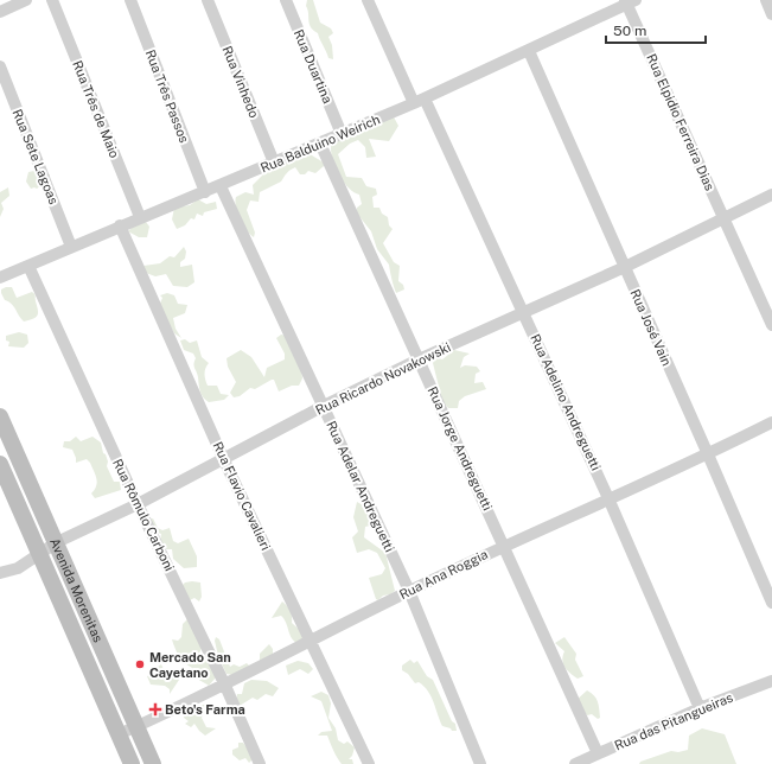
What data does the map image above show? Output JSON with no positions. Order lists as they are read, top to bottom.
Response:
{
  "streets": {
    "main road": ["Avenida Morenitas"],
    "street": [
      "Rua Duartina",
      "Rua Vinhedo",
      "Rua Três Passos",
      "Rua Três de Maio",
      "Rua Elpidio Ferreira Dias",
      "Rua Balduino Weirich",
      "Rua Sete Lagoas",
      "Rua José Vain",
      "Rua Ricardo Novakowski",
      "Rua Adelino Andreguetti",
      "Rua Jorge Andreguetti",
      "Rua Adelar Andreguetti",
      "Rua Flavio Cavalieri",
      "Rua Rômulo Carboni",
      "Rua Ana Roggia",
      "Rua das Pitangueiras"
    ]
  },
  "crossings": [
    ["Rua Duartina", "Rua Balduino Weirich"],
    ["Rua Vinhedo", "Rua Balduino Weirich"],
    ["Rua Três Passos", "Rua Balduino Weirich"],
    ["Rua Três de Maio", "Rua Balduino Weirich"],
    ["Rua Elpidio Ferreira Dias", "Rua Balduino Weirich"],
    ["Rua Elpidio Ferreira Dias", "Rua Ricardo Novakowski"],
    ["Rua Balduino Weirich", "Rua Sete Lagoas"],
    ["Rua Balduino Weirich", "Rua José Vain"],
    ["Rua Balduino Weirich", "Rua Adelino Andreguetti"],
    ["Rua Balduino Weirich", "Rua Jorge Andreguetti"],
    ["Rua Balduino Weirich", "Rua Adelar Andreguetti"],
    ["Rua Balduino Weirich", "Rua Flavio Cavalieri"],
    ["Rua Balduino Weirich", "Rua Rômulo Carboni"],
    ["Rua José Vain", "Rua Ricardo Novakowski"],
    ["Rua José Vain", "Rua Ana Roggia"],
    ["Rua Ricardo Novakowski", "Rua Adelino Andreguetti"],
    ["Rua Ricardo Novakowski", "Rua Jorge Andreguetti"],
    ["Rua Ricardo Novakowski", "Rua Adelar Andreguetti"],
    ["Rua Ricardo Novakowski", "Rua Flavio Cavalieri"],
    ["Rua Ricardo Novakowski", "Rua Rômulo Carboni"],
    ["Rua Ricardo Novakowski", "Avenida Morenitas"],
    ["Rua Adelino Andreguetti", "Rua Ana Roggia"],
    ["Rua Adelino Andreguetti", "Rua das Pitangueiras"],
    ["Rua Jorge Andreguetti", "Rua Ana Roggia"],
    ["Rua Jorge Andreguetti", "Rua das Pitangueiras"],
    ["Rua Adelar Andreguetti", "Rua Ana Roggia"],
    ["Rua Flavio Cavalieri", "Rua Ana Roggia"],
    ["Rua Rômulo Carboni", "Rua Ana Roggia"],
    ["Rua Ana Roggia", "Avenida Morenitas"]
  ],
  "places": {
    "other": ["Mercado San Cayetano"],
    "health": ["Beto's Farma"]
  },
  "scale_bar": "50 m"
}
